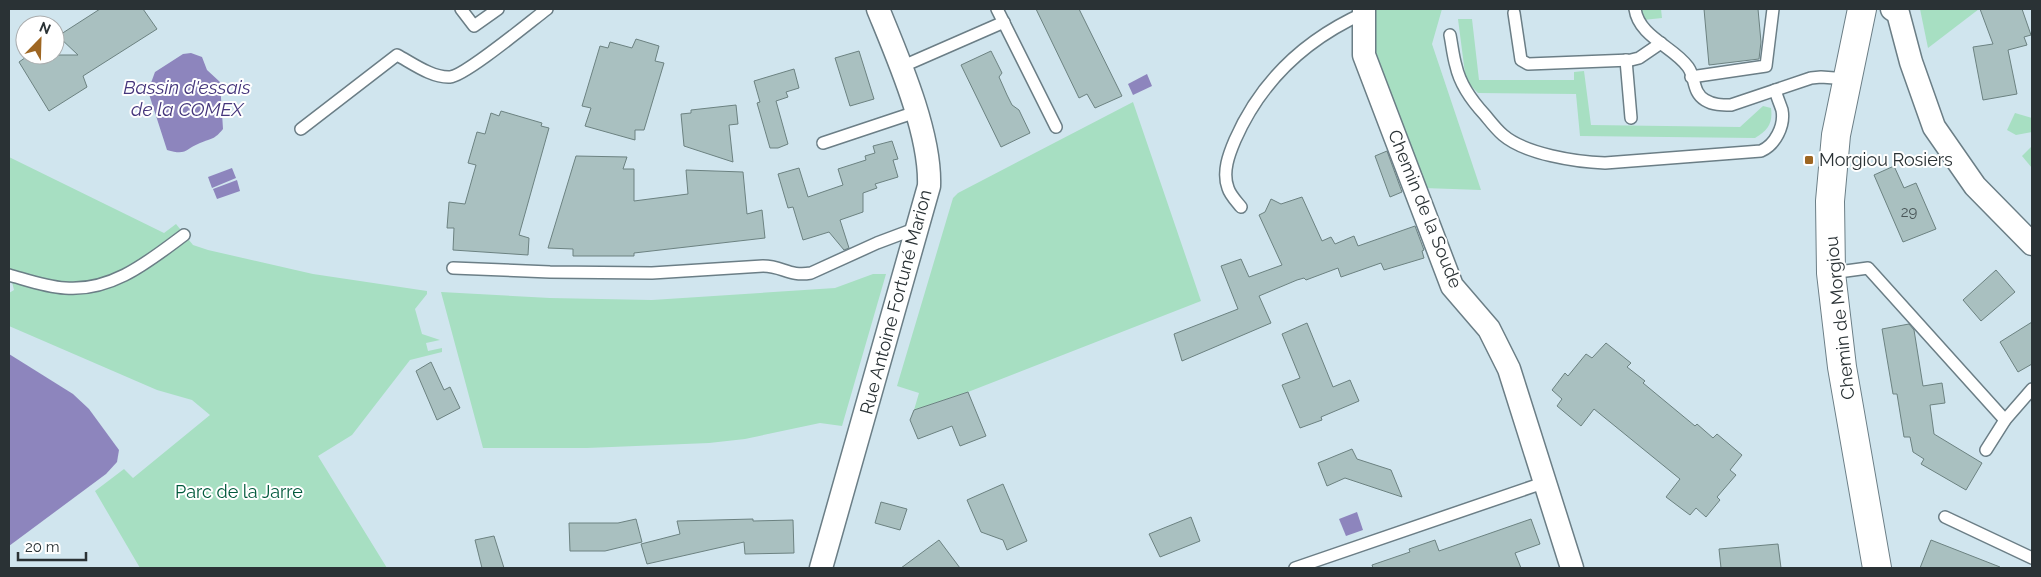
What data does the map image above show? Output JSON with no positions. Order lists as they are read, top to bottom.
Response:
{
  "streets": {
    "street": ["Chemin de la Soude", "Rue Antoine Fortuné Marion", "Chemin de Morgiou"]
  },
  "water": ["Bassin d'essais de la COMEX"],
  "parks": ["Parc de la Jarre"],
  "places": {
    "transit": ["Morgiou Rosiers"]
  },
  "house_numbers": ["29"],
  "scale_bar": "20 m",
  "north": "top right"
}
